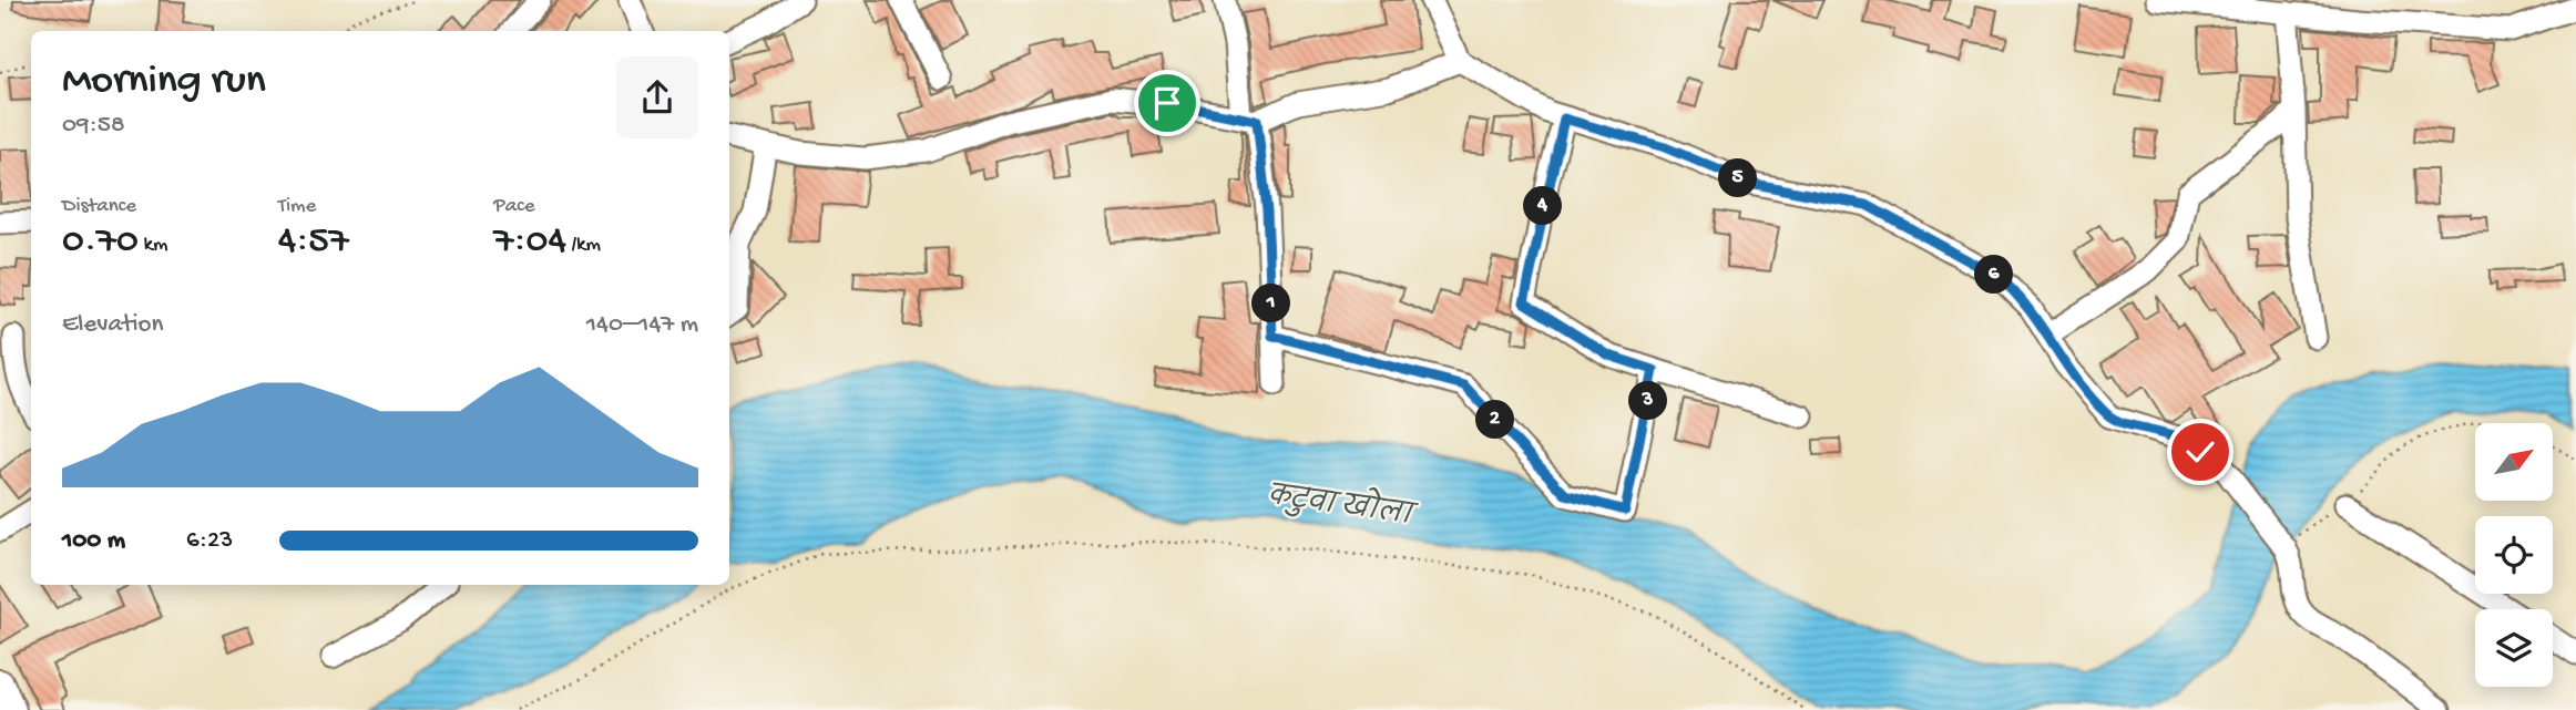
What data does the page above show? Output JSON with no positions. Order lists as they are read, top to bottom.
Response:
{
  "water": ["कटुवा खोला"],
  "north": "top right",
  "page": {
    "heading": ["Morning run", "09:58"],
    "pins": [
      "5",
      "4",
      "6",
      "1",
      "3",
      "2"
    ],
    "stats": [
      ["Distance", "0.70 km"],
      ["Time", "4:57"],
      ["Pace", "7:04 /km"]
    ],
    "chart": ["Elevation", "140–147 m"],
    "list": [
      {
        "name": "100 m",
        "note": "6:23"
      }
    ]
  }
}
